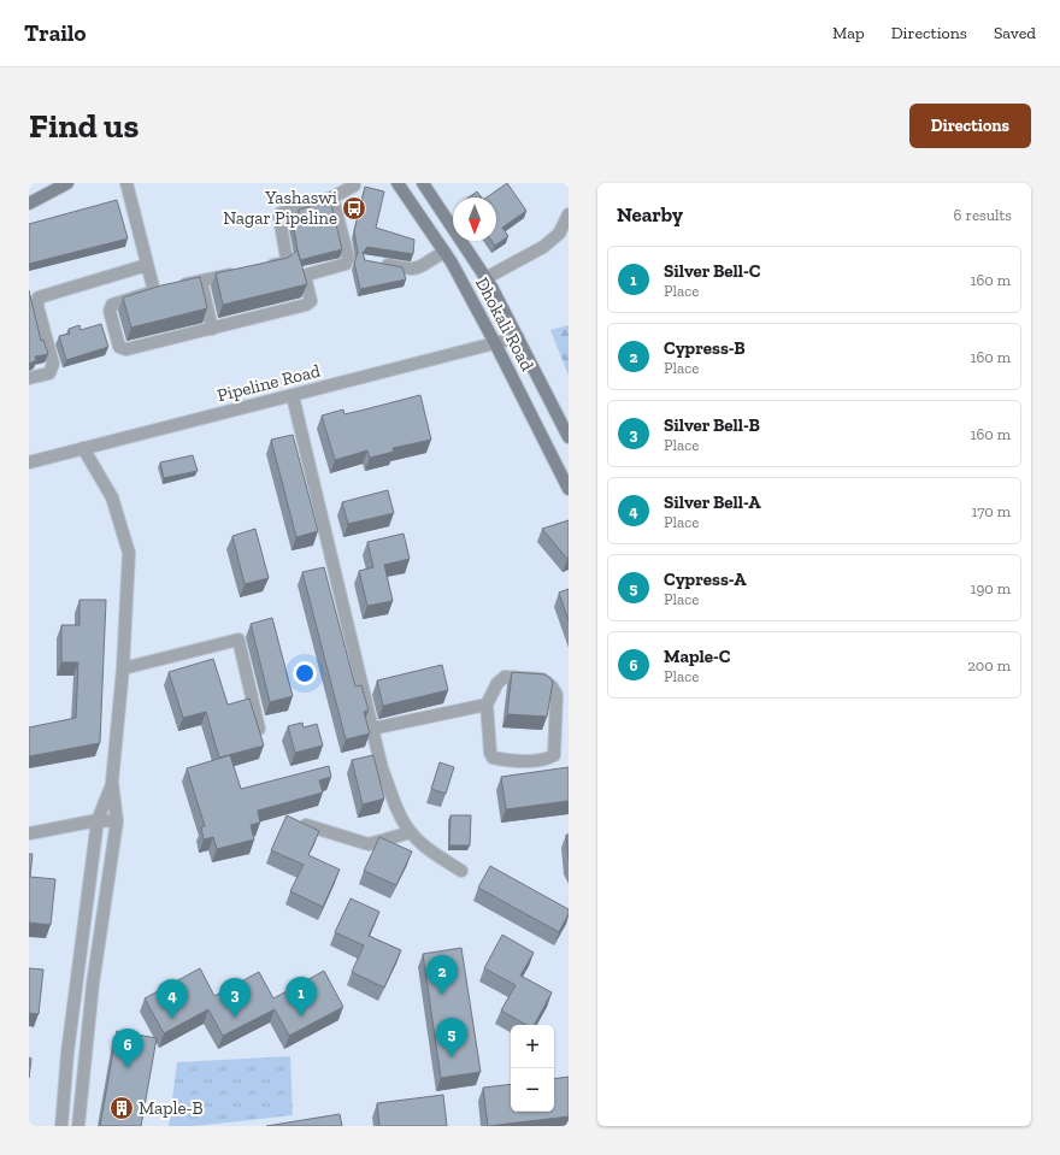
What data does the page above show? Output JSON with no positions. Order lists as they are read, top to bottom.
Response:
{
  "streets": {
    "street": ["Dhokali Road", "Pipeline Road"]
  },
  "crossings": [
    ["Dhokali Road", "Pipeline Road"]
  ],
  "places": {
    "bus stop": ["Yashaswi Nagar Pipeline"],
    "building": ["Maple-B"]
  },
  "north": "bottom",
  "page": {
    "header": "Trailo",
    "nav": ["Map", "Directions", "Saved"],
    "buttons": "Directions",
    "title": "Find us",
    "heading": ["Nearby", "6 results"],
    "list": [
      {
        "mark": "1",
        "name": "Silver Bell-C",
        "note": "Place",
        "value": "160 m"
      },
      {
        "mark": "2",
        "name": "Cypress-B",
        "note": "Place",
        "value": "160 m"
      },
      {
        "mark": "3",
        "name": "Silver Bell-B",
        "note": "Place",
        "value": "160 m"
      },
      {
        "mark": "4",
        "name": "Silver Bell-A",
        "note": "Place",
        "value": "170 m"
      },
      {
        "mark": "5",
        "name": "Cypress-A",
        "note": "Place",
        "value": "190 m"
      },
      {
        "mark": "6",
        "name": "Maple-C",
        "note": "Place",
        "value": "200 m"
      }
    ],
    "pins": [
      "2",
      "1",
      "3",
      "4",
      "5",
      "6"
    ],
    "map_buttons": ["+", "−"]
  }
}
